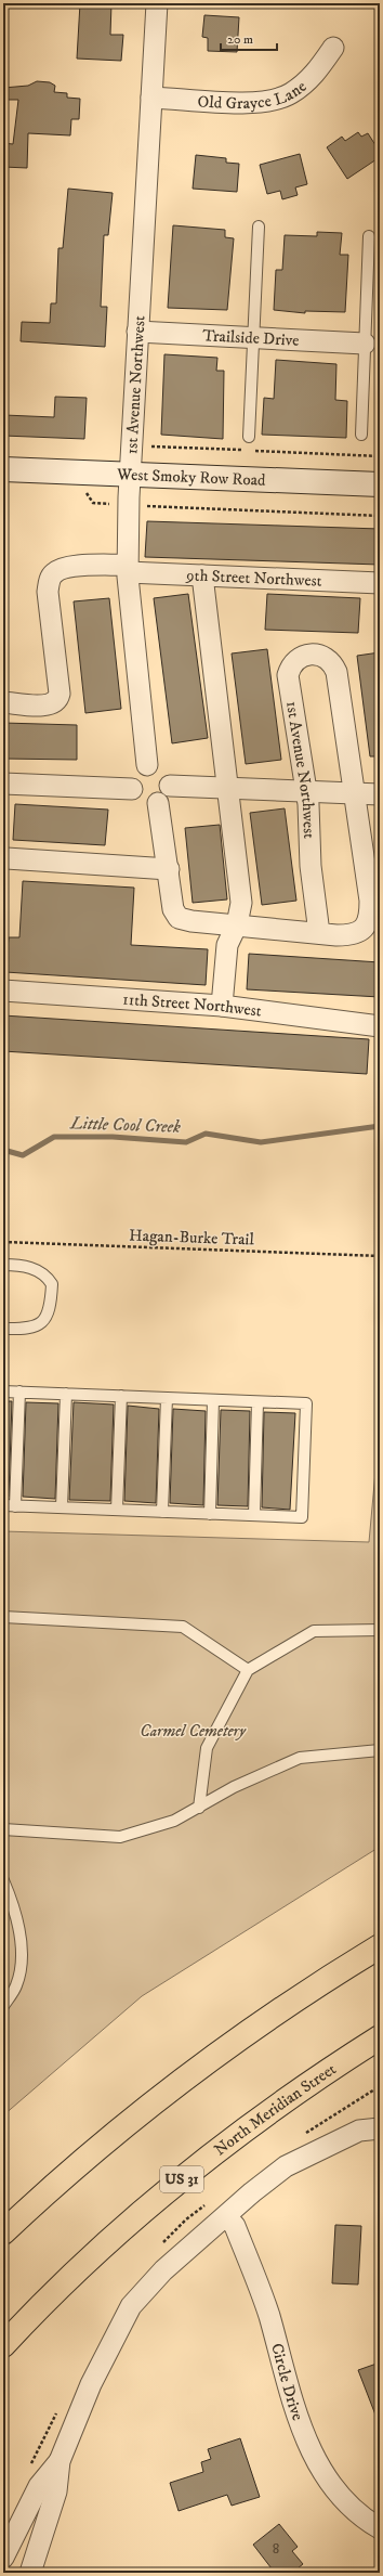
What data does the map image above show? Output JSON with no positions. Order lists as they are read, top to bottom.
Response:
{
  "streets": {
    "highway": ["North Meridian Street", "US 31"],
    "street": [
      "Old Grayce Lane",
      "Trailside Drive",
      "1st Avenue Northwest",
      "West Smoky Row Road",
      "9th Street Northwest",
      "11th Street Northwest",
      "Circle Drive"
    ],
    "path": ["Hagan-Burke Trail"]
  },
  "crossings": [
    ["Old Grayce Lane", "1st Avenue Northwest"],
    ["Trailside Drive", "1st Avenue Northwest"],
    ["1st Avenue Northwest", "West Smoky Row Road"],
    ["1st Avenue Northwest", "9th Street Northwest"]
  ],
  "water": ["Little Cool Creek"],
  "parks": ["Carmel Cemetery"],
  "house_numbers": ["8"],
  "scale_bar": "20 m"
}
